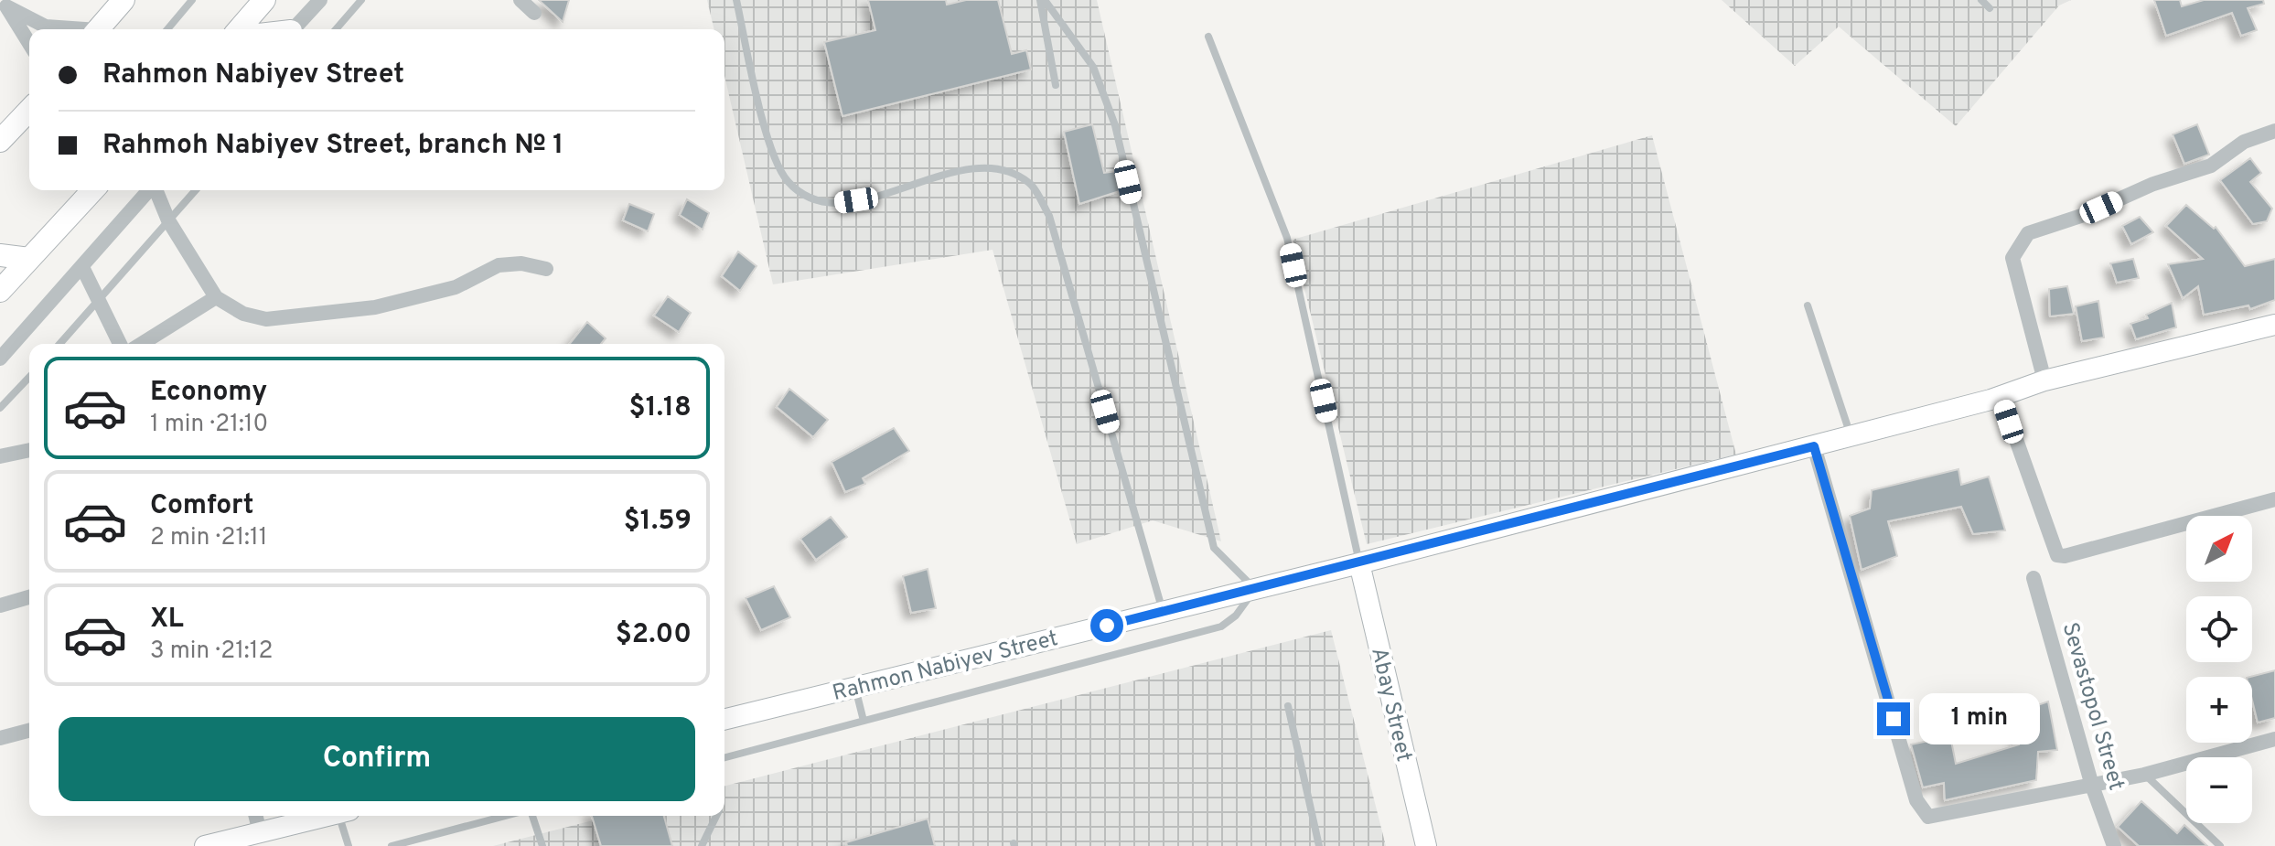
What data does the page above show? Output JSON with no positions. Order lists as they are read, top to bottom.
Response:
{
  "streets": {
    "main road": ["Rahmon Nabiyev Street", "Abay Street"],
    "street": ["Sevastopol Street"]
  },
  "crossings": [
    ["Rahmon Nabiyev Street", "Abay Street"]
  ],
  "north": "top right",
  "page": {
    "banner": ["Rahmon Nabiyev Street", "Rahmoh Nabiyev Street, branch № 1"],
    "list": [
      {
        "name": "Economy",
        "note": "1 min · 21:10",
        "value": "$1.18"
      },
      {
        "name": "Comfort",
        "note": "2 min · 21:11",
        "value": "$1.59"
      },
      {
        "name": "XL",
        "note": "3 min · 21:12",
        "value": "$2.00"
      }
    ],
    "map_buttons": ["+", "−"],
    "bubble": "1 min",
    "buttons": "Confirm"
  }
}
